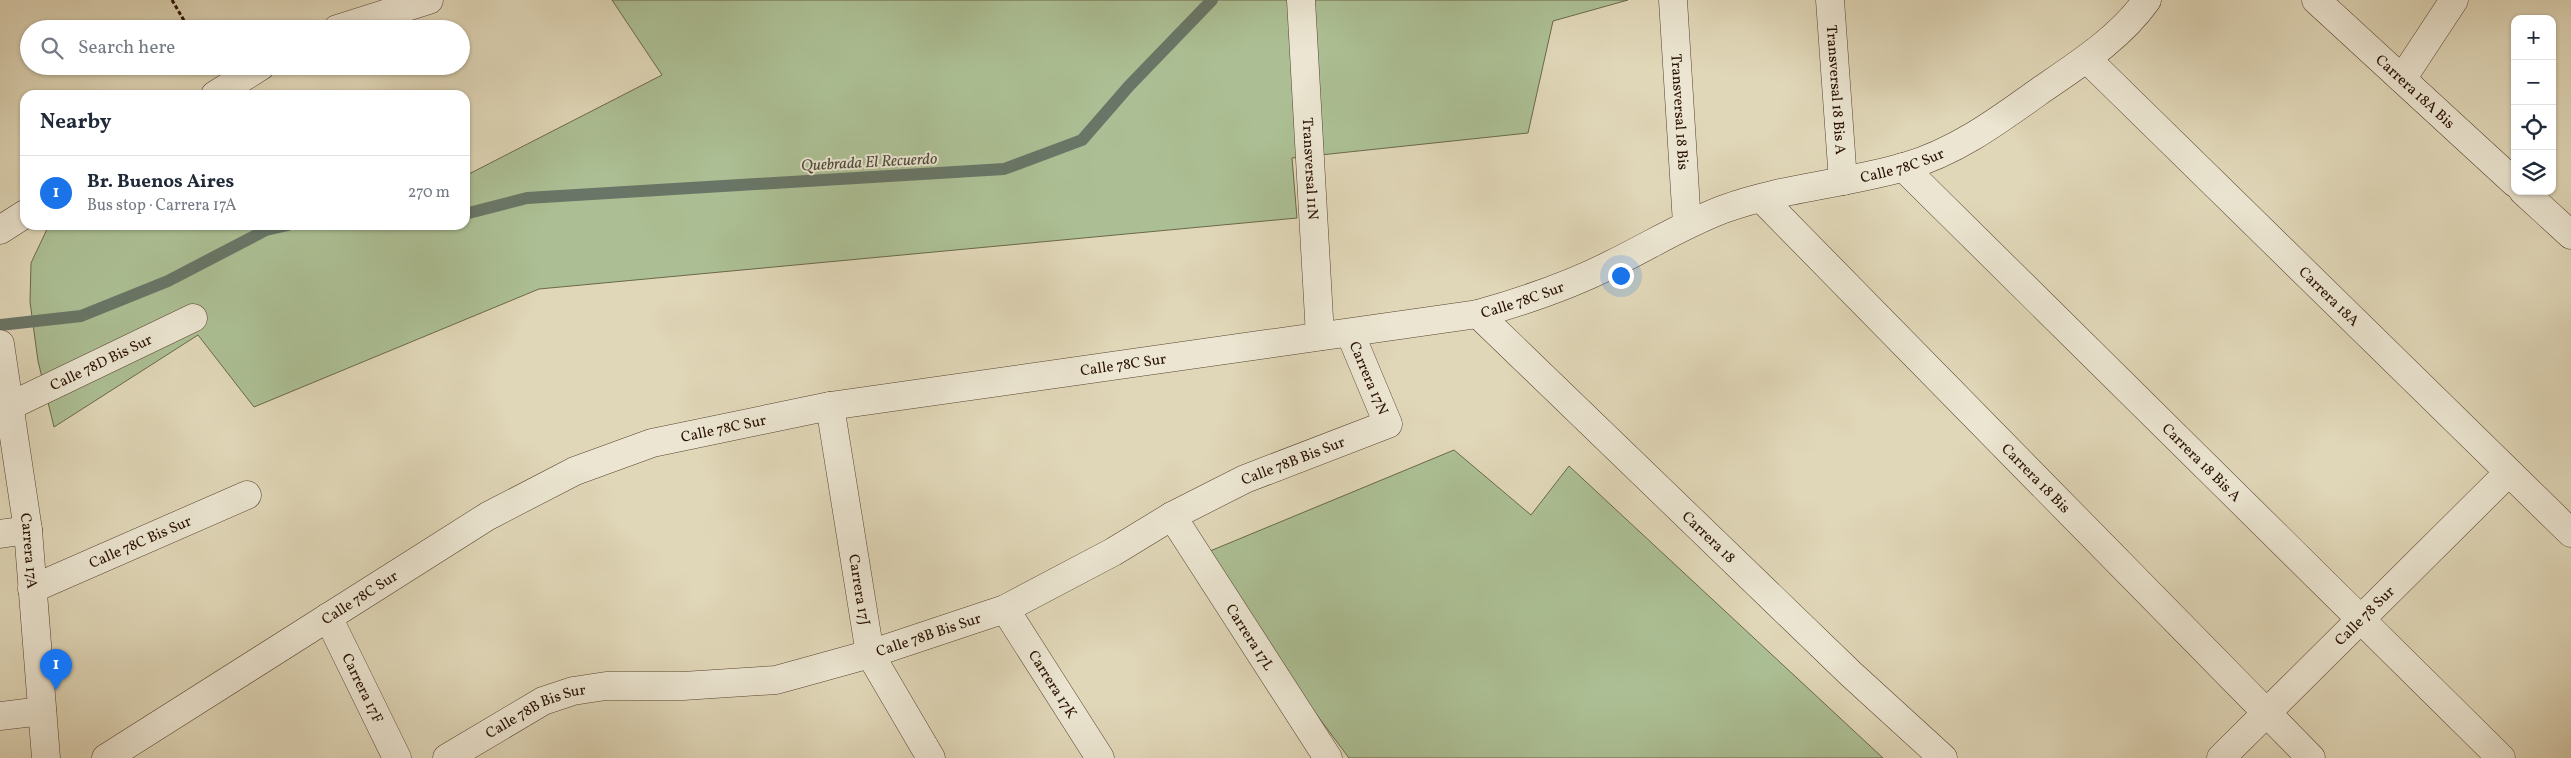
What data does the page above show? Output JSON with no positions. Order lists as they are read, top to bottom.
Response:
{
  "streets": {
    "street": [
      "Transversal 18 Bis A",
      "Carrera 18A Bis",
      "Transversal 18 Bis",
      "Calle 78C Sur",
      "Transversal 11N",
      "Carrera 18A",
      "Calle 78D Bis Sur",
      "Carrera 17N",
      "Calle 78B Bis Sur",
      "Carrera 18 Bis A",
      "Carrera 18 Bis",
      "Carrera 18",
      "Calle 78C Bis Sur",
      "Carrera 17A",
      "Carrera 17J",
      "Calle 78 Sur",
      "Carrera 17L",
      "Carrera 17K",
      "Carrera 17F"
    ]
  },
  "crossings": [
    ["Transversal 18 Bis A", "Calle 78C Sur"],
    ["Transversal 18 Bis", "Calle 78C Sur"],
    ["Calle 78C Sur", "Transversal 11N"],
    ["Calle 78C Sur", "Carrera 18A"],
    ["Calle 78C Sur", "Carrera 17N"],
    ["Calle 78C Sur", "Carrera 18 Bis A"],
    ["Calle 78C Sur", "Carrera 18 Bis"],
    ["Calle 78C Sur", "Carrera 18"],
    ["Calle 78C Sur", "Carrera 17J"],
    ["Calle 78C Sur", "Carrera 17F"],
    ["Carrera 18A", "Calle 78 Sur"],
    ["Calle 78D Bis Sur", "Carrera 17A"],
    ["Carrera 17N", "Calle 78B Bis Sur"],
    ["Calle 78B Bis Sur", "Carrera 17J"],
    ["Calle 78B Bis Sur", "Carrera 17L"],
    ["Calle 78B Bis Sur", "Carrera 17K"],
    ["Carrera 18 Bis A", "Calle 78 Sur"],
    ["Carrera 18 Bis", "Calle 78 Sur"],
    ["Calle 78C Bis Sur", "Carrera 17A"]
  ],
  "water": ["Quebrada El Recuerdo"],
  "page": {
    "map_buttons": ["+", "−"],
    "search": "Search here",
    "heading": "Nearby",
    "list": [
      {
        "mark": "1",
        "name": "Br. Buenos Aires",
        "note": "Bus stop · Carrera 17A",
        "value": "270 m"
      }
    ],
    "pins": "1"
  }
}
